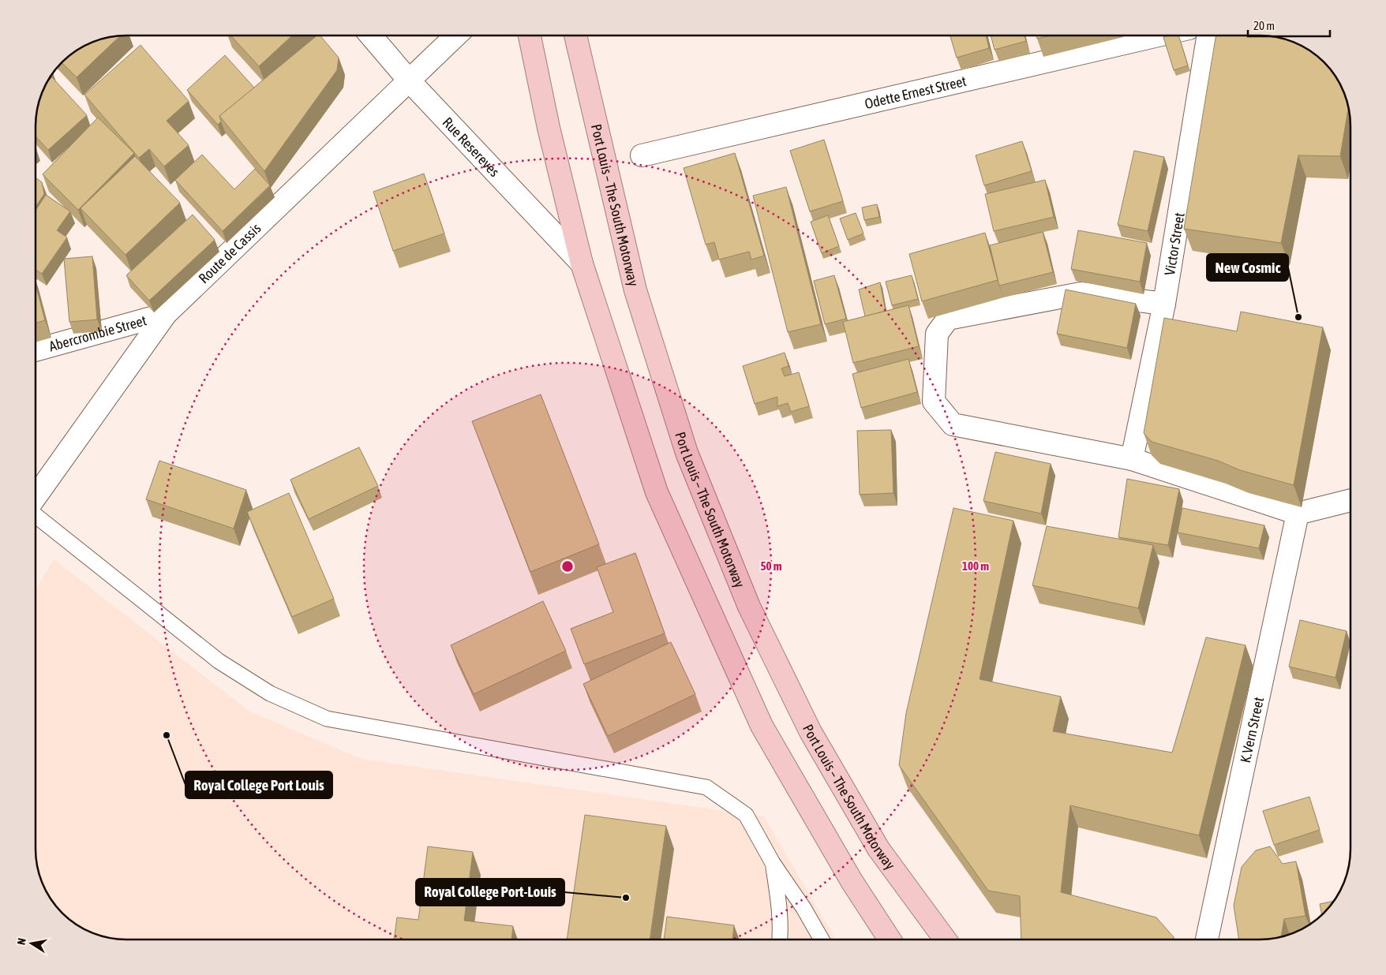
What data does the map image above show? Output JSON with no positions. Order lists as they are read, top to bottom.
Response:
{
  "streets": {
    "highway": ["Port Louis – The South Motorway"],
    "street": [
      "Odette Ernest Street",
      "Rue Resereves",
      "Victor Street",
      "Route de Cassis",
      "Abercrombie Street",
      "K.Vern Street"
    ]
  },
  "crossings": [
    ["Rue Resereves", "Route de Cassis"],
    ["Route de Cassis", "Abercrombie Street"]
  ],
  "places": ["New Cosmic", "Royal College Port Louis", "Royal College Port-Louis"],
  "scale_bar": "20 m",
  "north": "left",
  "rings": ["50 m", "100 m"]
}
